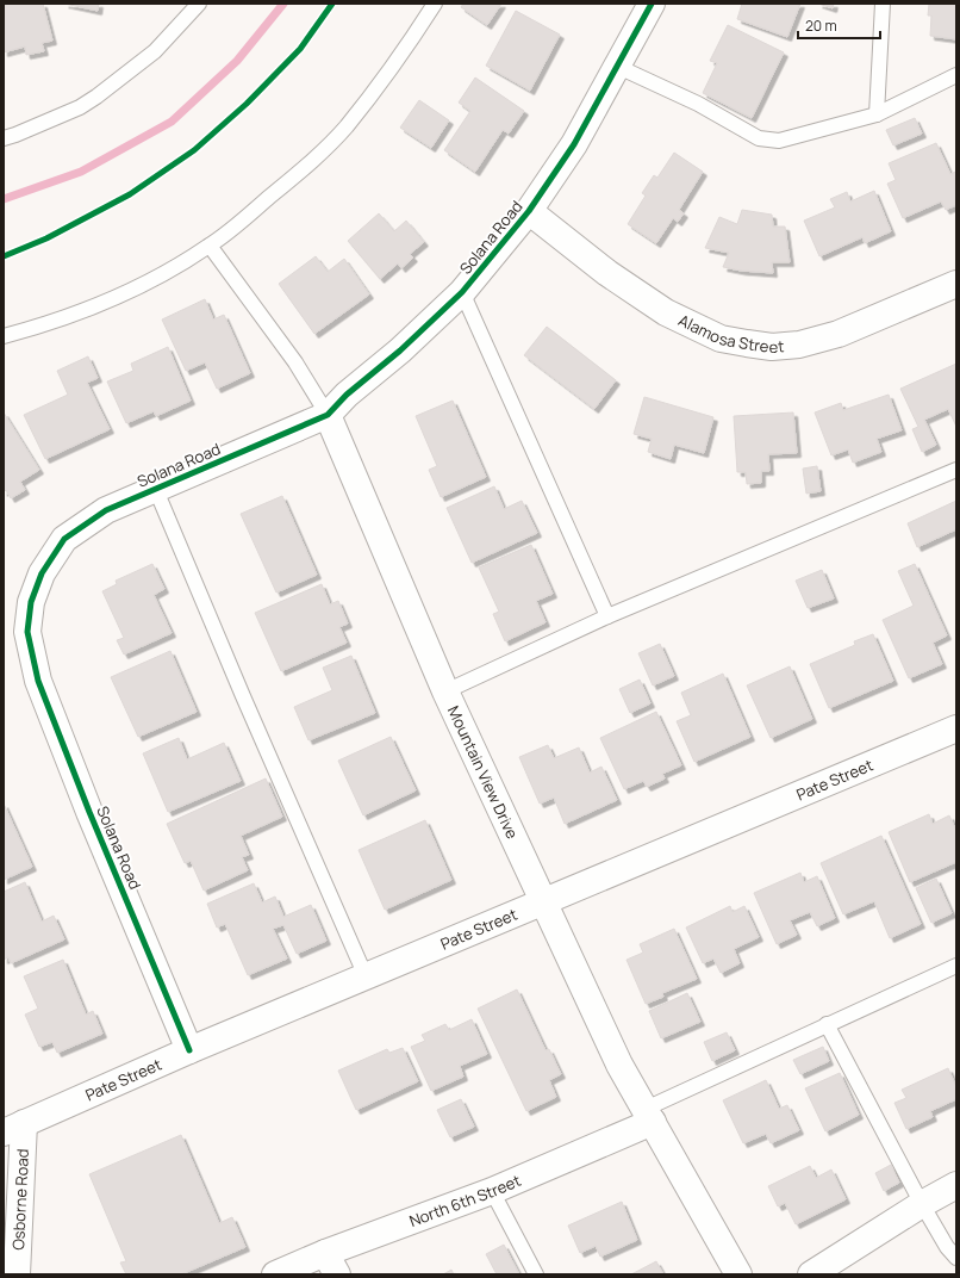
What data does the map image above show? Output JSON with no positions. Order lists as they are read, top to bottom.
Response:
{
  "streets": {
    "street": [
      "Solana Road",
      "Alamosa Street",
      "Mountain View Drive",
      "Pate Street",
      "Osborne Road",
      "North 6th Street"
    ]
  },
  "crossings": [
    ["Solana Road", "Alamosa Street"],
    ["Solana Road", "Mountain View Drive"],
    ["Solana Road", "Pate Street"],
    ["Mountain View Drive", "Pate Street"],
    ["Mountain View Drive", "North 6th Street"],
    ["Pate Street", "Osborne Road"]
  ],
  "scale_bar": "20 m"
}
